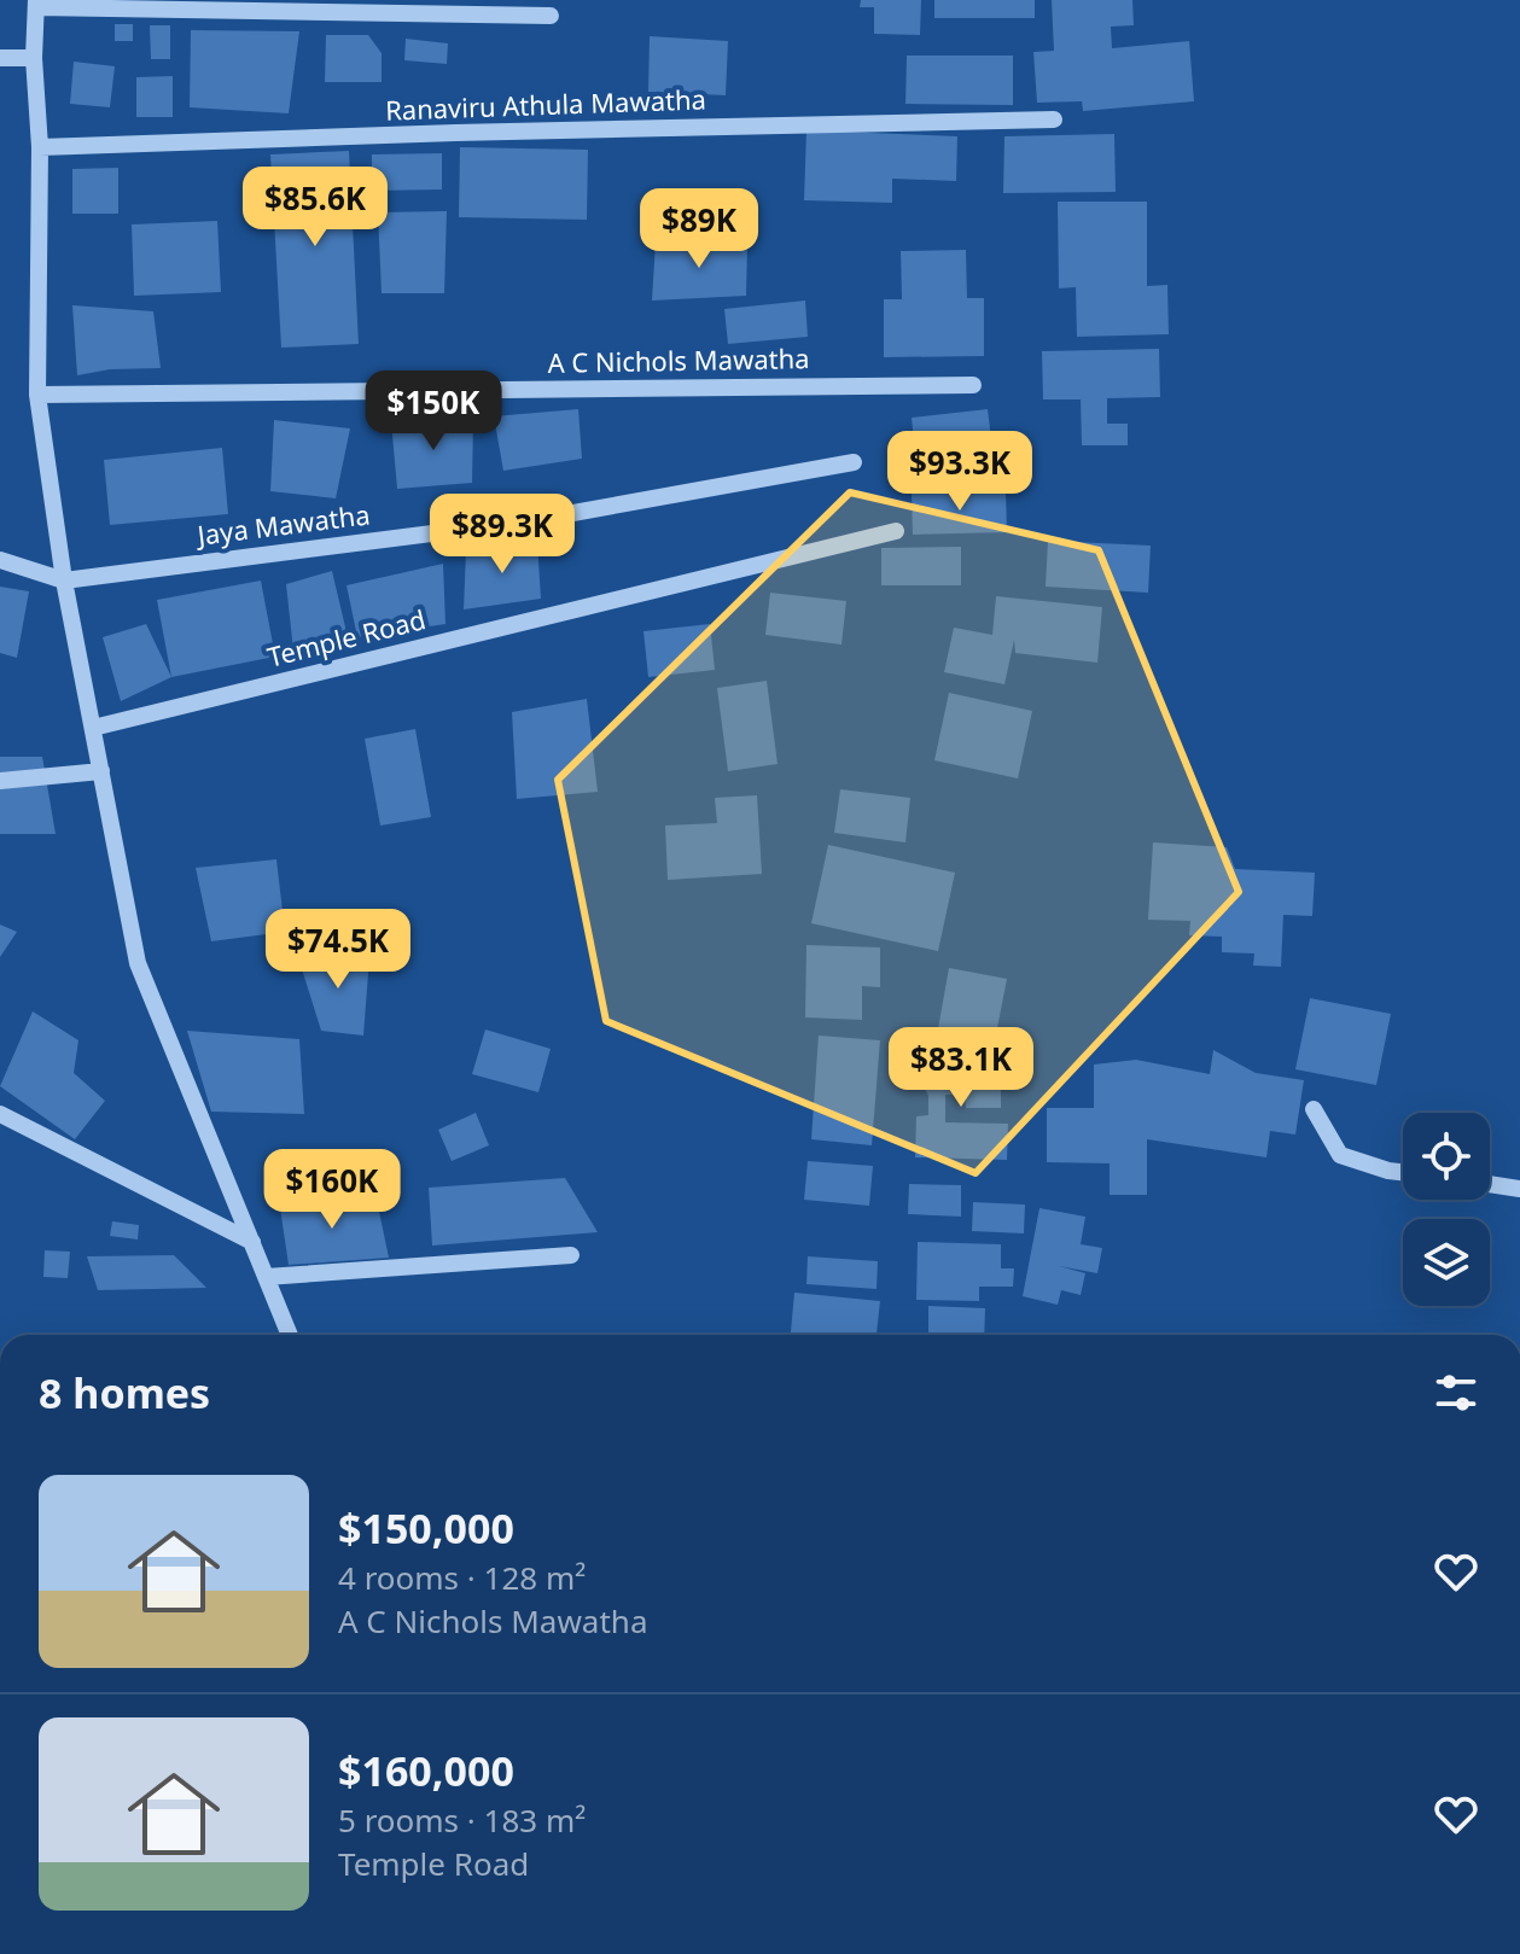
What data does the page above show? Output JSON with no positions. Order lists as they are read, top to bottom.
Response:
{
  "streets": {
    "street": [
      "Ranaviru Athula Mawatha",
      "A C Nichols Mawatha",
      "Jaya Mawatha",
      "Temple Road"
    ]
  },
  "page": {
    "price": [
      "$85.6K",
      "$89K",
      "$150K",
      "$93.3K",
      "$89.3K",
      "$74.5K",
      "$83.1K",
      "$160K"
    ],
    "heading": "8 homes",
    "list": [
      {
        "name": "$150,000",
        "note": "4 rooms · 128 m² · A C Nichols Mawatha"
      },
      {
        "name": "$160,000",
        "note": "5 rooms · 183 m² · Temple Road"
      }
    ]
  }
}
